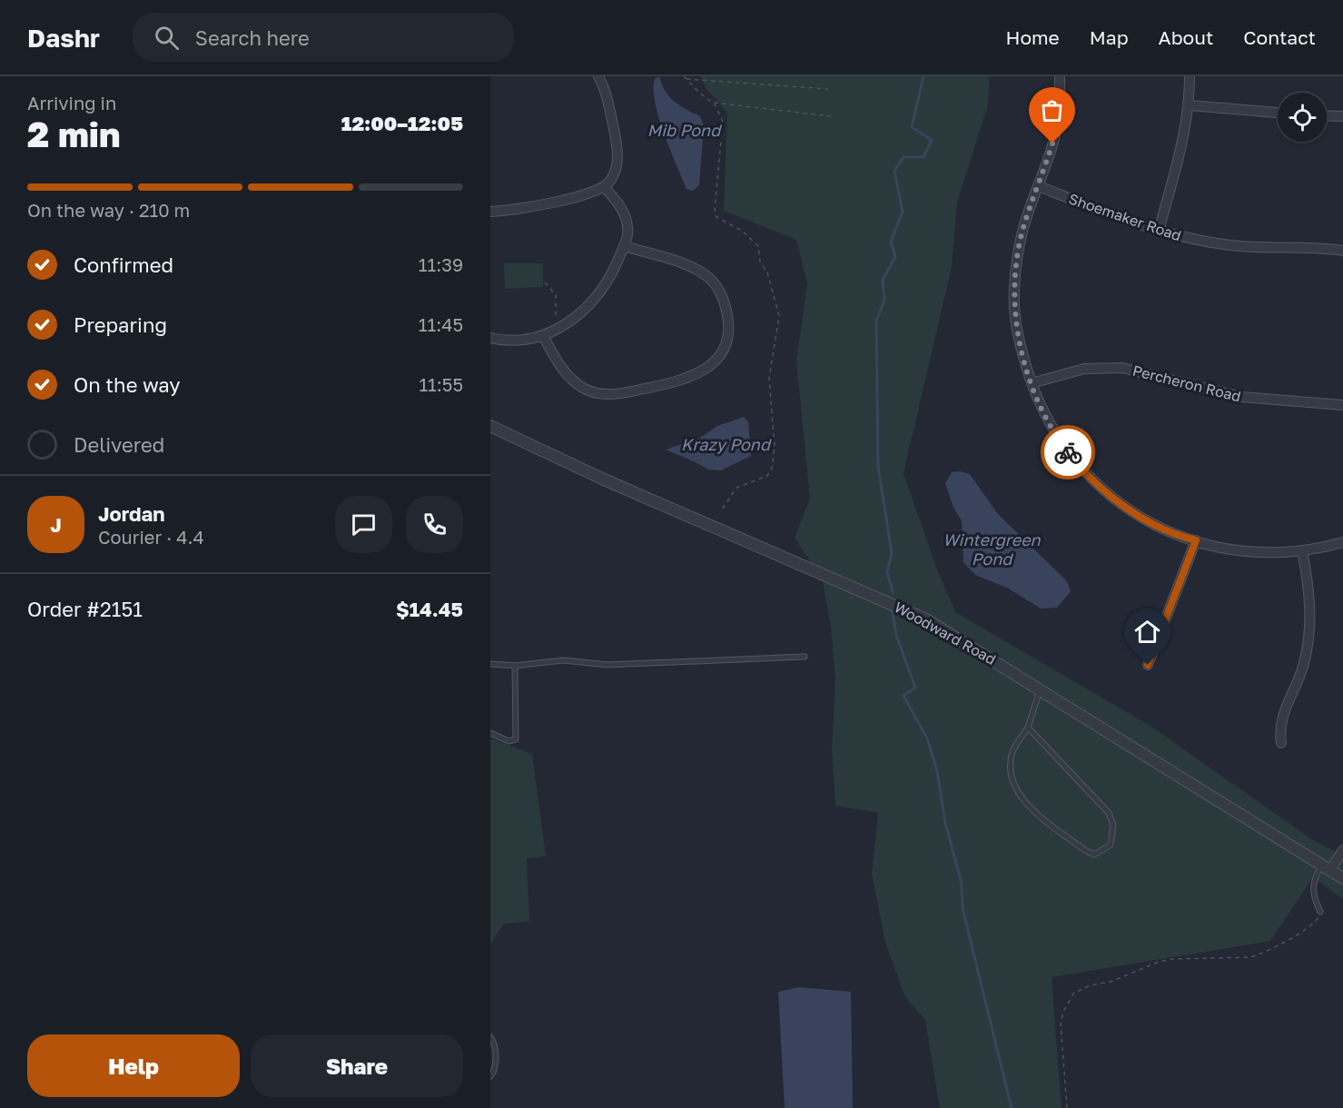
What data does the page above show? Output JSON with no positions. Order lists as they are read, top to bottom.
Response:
{
  "streets": {
    "street": ["Shoemaker Road", "Percheron Road", "Woodward Road"]
  },
  "water": ["Mib Pond", "Krazy Pond", "Wintergreen Pond"],
  "page": {
    "header": "Dashr",
    "search": "Search here",
    "nav": [
      "Home",
      "Map",
      "About",
      "Contact"
    ],
    "heading": ["2 min", "Arriving in", "12:00–12:05"],
    "panel": [
      "Jordan",
      "Courier · 4.4",
      "Order #2151",
      "$14.45"
    ],
    "bar": "On the way · 210 m",
    "list": [
      ["Confirmed", "11:39"],
      ["Preparing", "11:45"],
      ["On the way", "11:55"],
      "Delivered"
    ],
    "round": "J",
    "buttons": ["Help", "Share"]
  }
}
